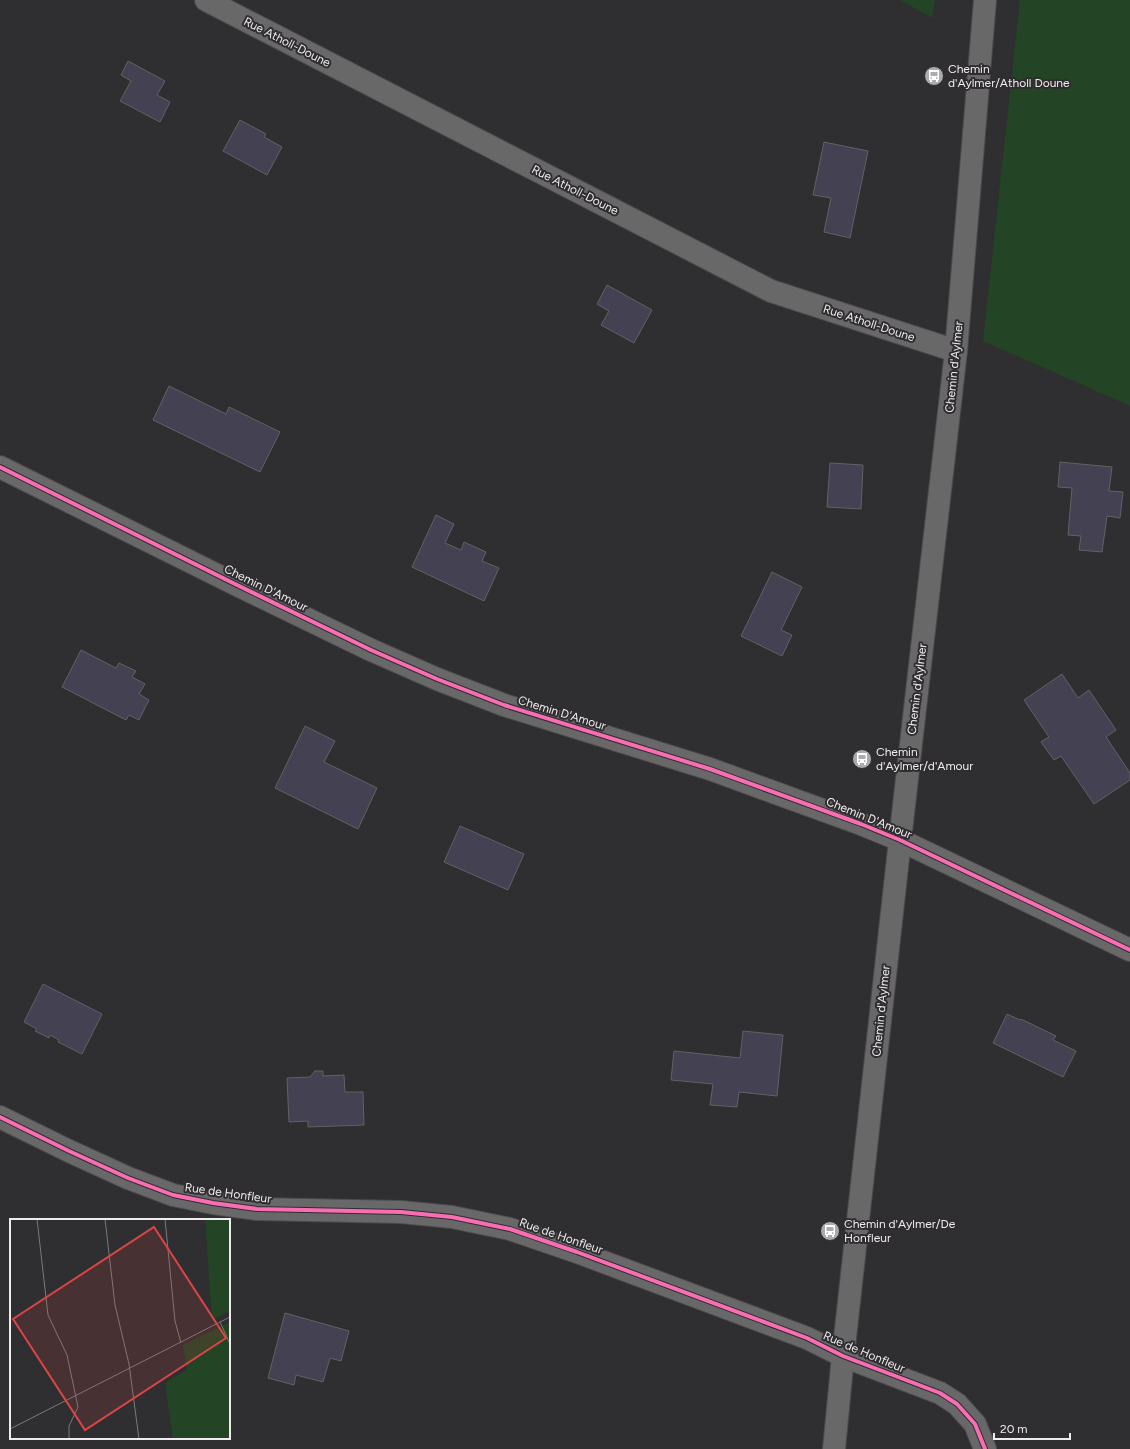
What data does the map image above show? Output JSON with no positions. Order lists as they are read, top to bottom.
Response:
{
  "streets": {
    "street": [
      "Rue Atholl-Doune",
      "Chemin d'Aylmer",
      "Chemin D'Amour",
      "Rue de Honfleur"
    ]
  },
  "crossings": [
    ["Rue Atholl-Doune", "Chemin d'Aylmer"],
    ["Chemin d'Aylmer", "Chemin D'Amour"],
    ["Chemin d'Aylmer", "Rue de Honfleur"]
  ],
  "places": {
    "bus stop": ["Chemin d'Aylmer/Atholl Doune", "Chemin d'Aylmer/d'Amour", "Chemin d'Aylmer/De Honfleur"]
  },
  "scale_bar": "20 m"
}
